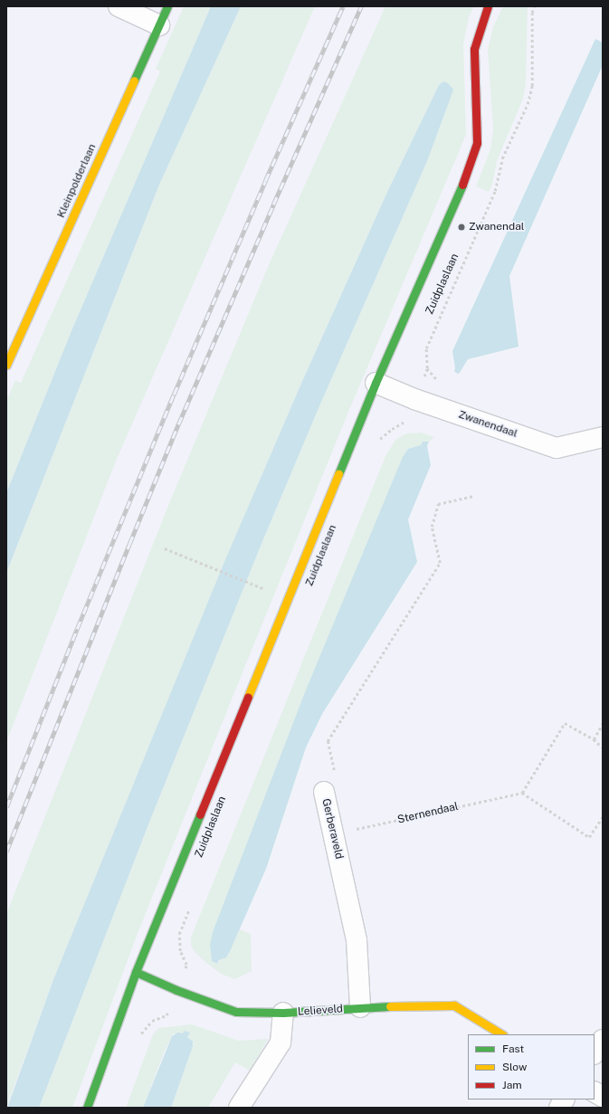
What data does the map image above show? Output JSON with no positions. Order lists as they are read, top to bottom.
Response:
{
  "streets": {
    "street": [
      "Kleinpolderlaan",
      "Zuidplaslaan",
      "Zwanendaal",
      "Gerberaveld",
      "Lelieveld"
    ],
    "path": ["Sternendaal"]
  },
  "crossings": [
    ["Zuidplaslaan", "Zwanendaal"],
    ["Zuidplaslaan", "Lelieveld"],
    ["Sternendaal", "Gerberaveld"],
    ["Gerberaveld", "Lelieveld"]
  ],
  "places": ["Zwanendal"],
  "legend": ["Fast", "Slow", "Jam"]
}
